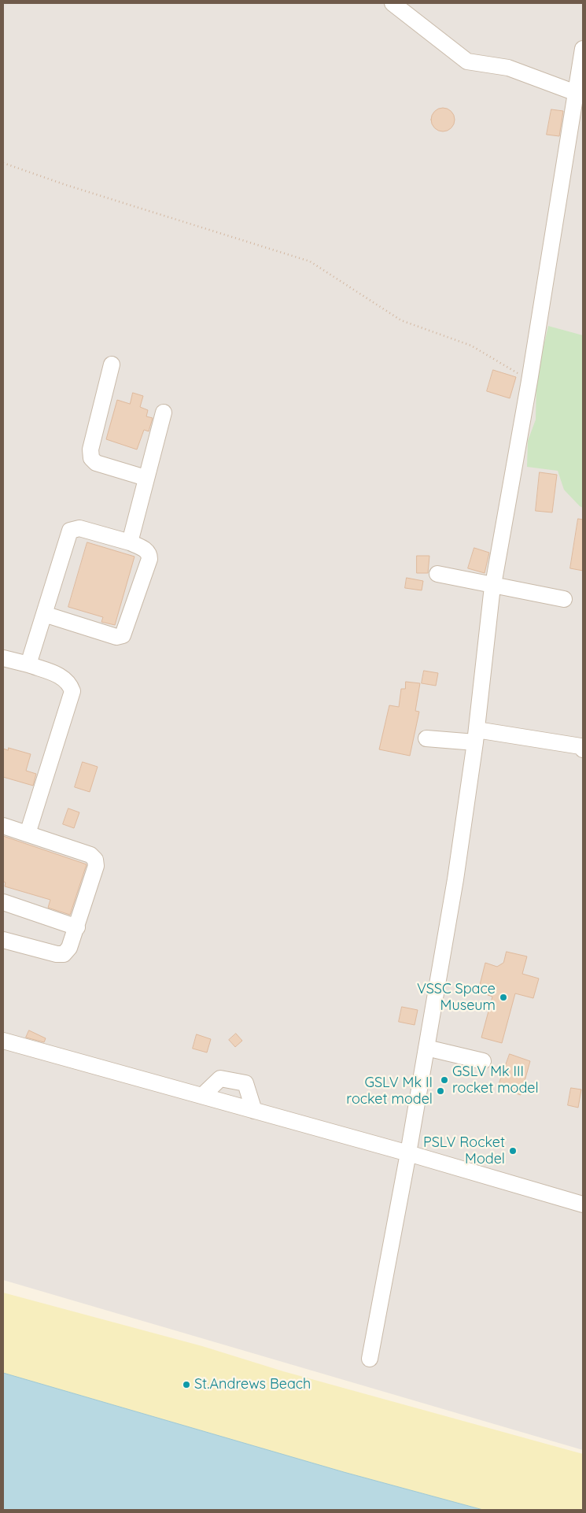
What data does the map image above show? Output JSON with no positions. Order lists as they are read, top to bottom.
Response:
{
  "places": [
    "VSSC Space Museum",
    "GSLV Mk III rocket model",
    "GSLV Mk II rocket model",
    "PSLV Rocket Model",
    "St.Andrews Beach"
  ]
}
